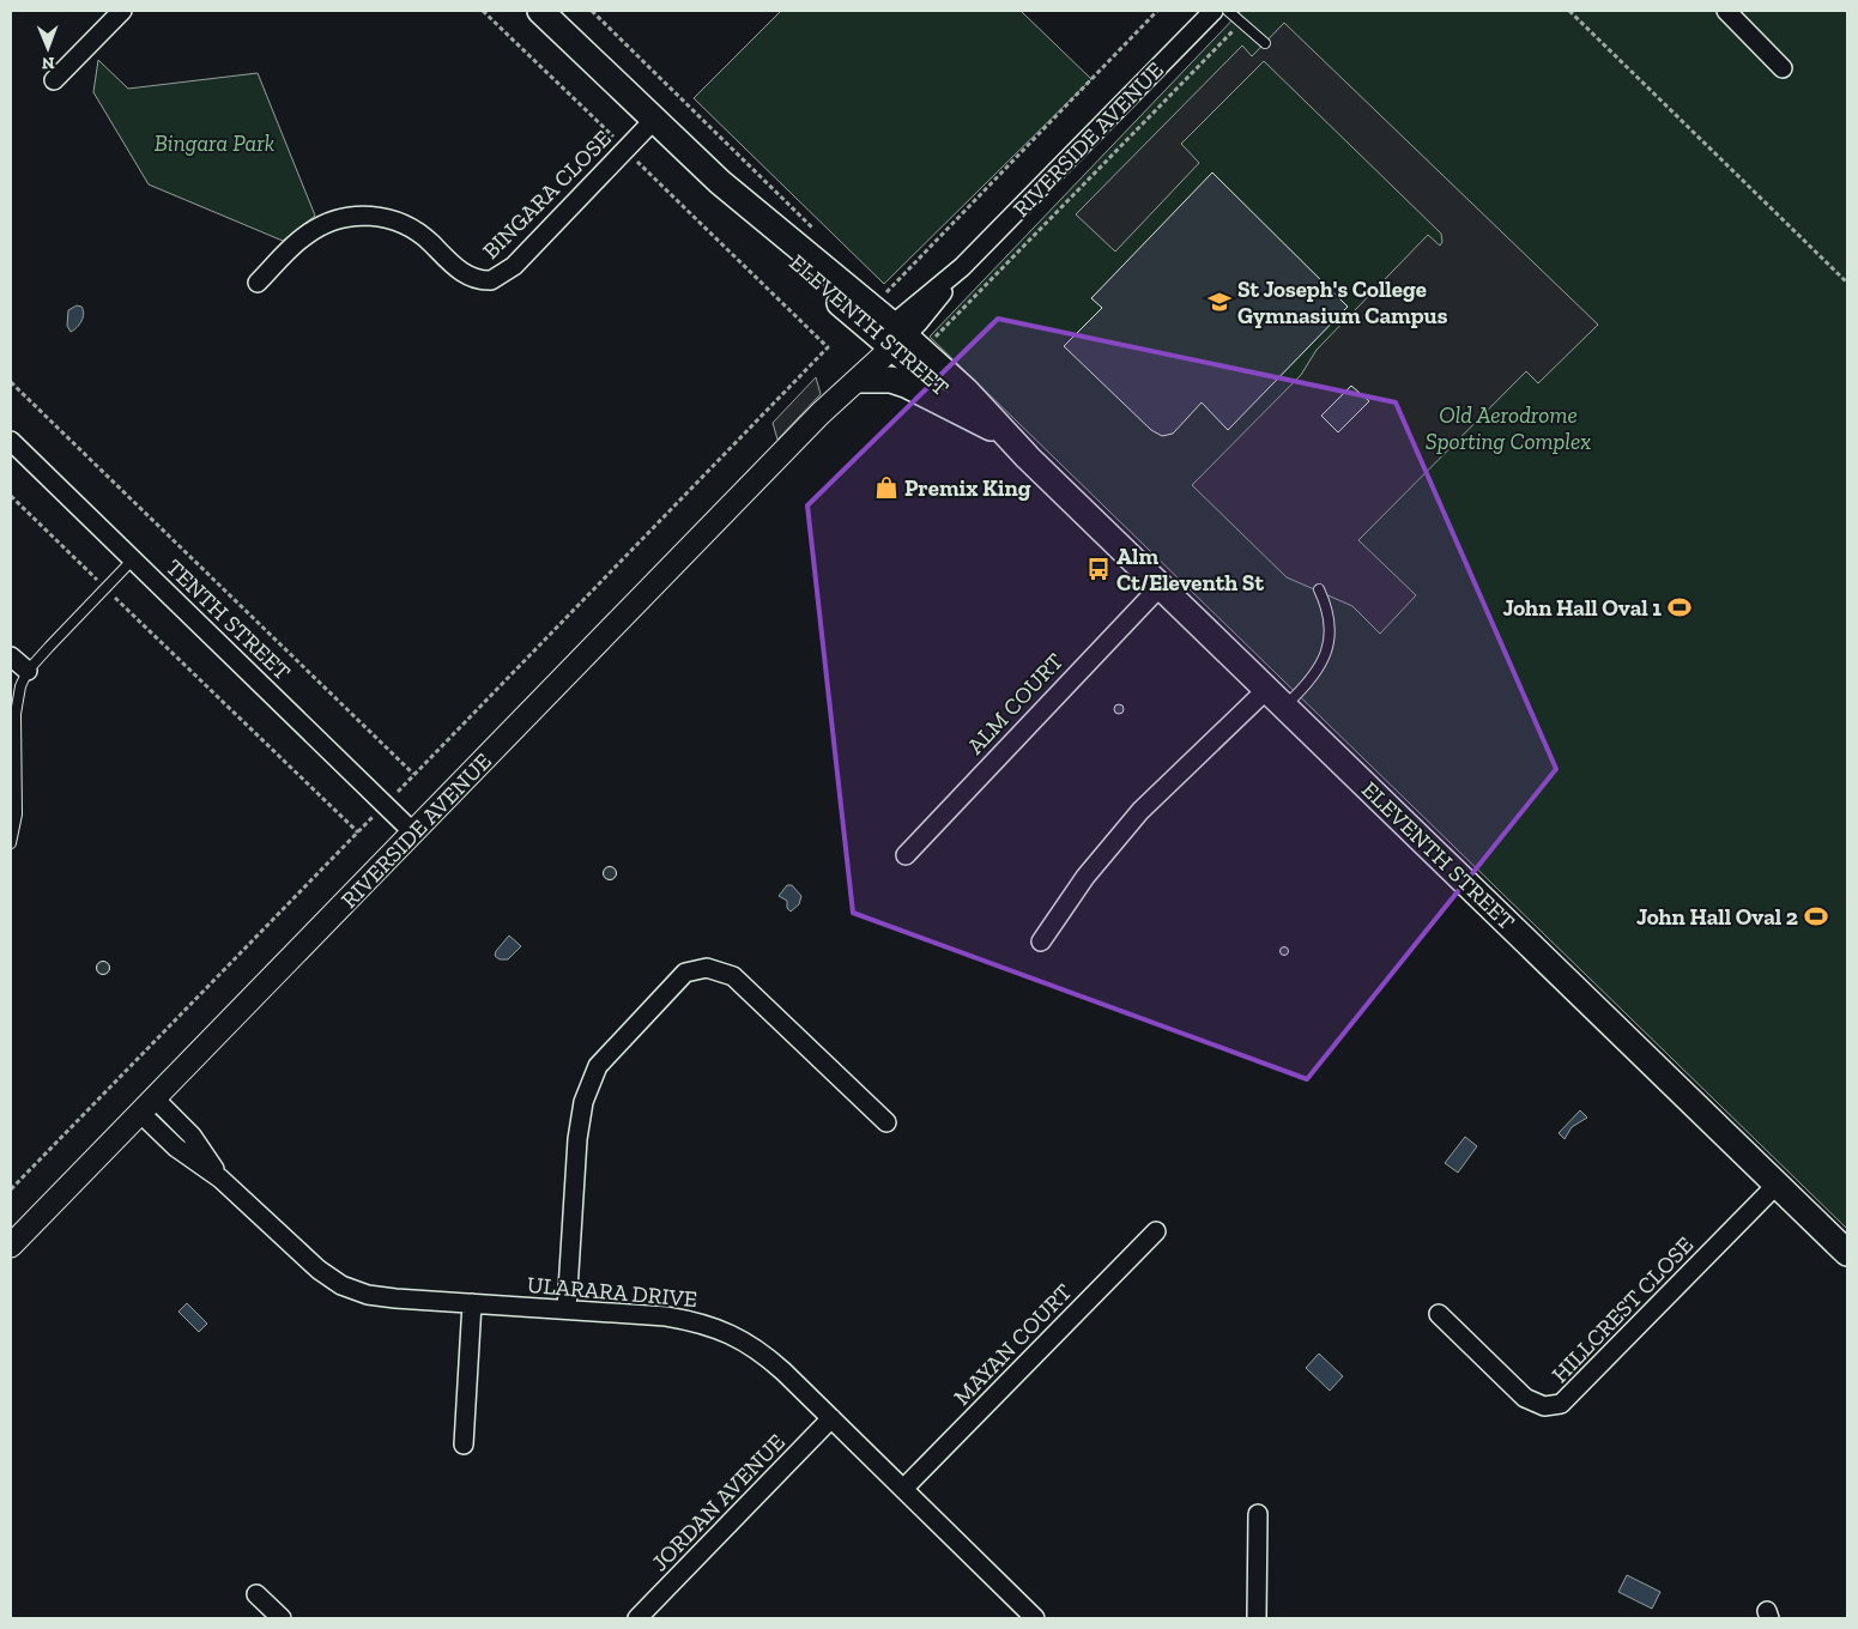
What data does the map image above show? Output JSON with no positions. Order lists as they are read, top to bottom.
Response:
{
  "streets": {
    "main road": ["ELEVENTH STREET"],
    "street": [
      "RIVERSIDE AVENUE",
      "BINGARA CLOSE",
      "TENTH STREET",
      "ALM COURT",
      "ULARARA DRIVE",
      "HILLCREST CLOSE",
      "MAYAN COURT",
      "JORDAN AVENUE"
    ]
  },
  "crossings": [
    ["RIVERSIDE AVENUE", "ELEVENTH STREET"],
    ["RIVERSIDE AVENUE", "TENTH STREET"],
    ["RIVERSIDE AVENUE", "ULARARA DRIVE"],
    ["BINGARA CLOSE", "ELEVENTH STREET"],
    ["ELEVENTH STREET", "ALM COURT"],
    ["ELEVENTH STREET", "HILLCREST CLOSE"],
    ["ULARARA DRIVE", "MAYAN COURT"],
    ["ULARARA DRIVE", "JORDAN AVENUE"]
  ],
  "parks": ["Bingara Park", "Old Aerodrome Sporting Complex"],
  "places": {
    "school or university": ["St Joseph's College Gymnasium Campus"],
    "shop": ["Premix King"],
    "bus stop": ["Alm Ct/Eleventh St"],
    "sports": ["John Hall Oval 1", "John Hall Oval 2"]
  },
  "north": "bottom"
}
